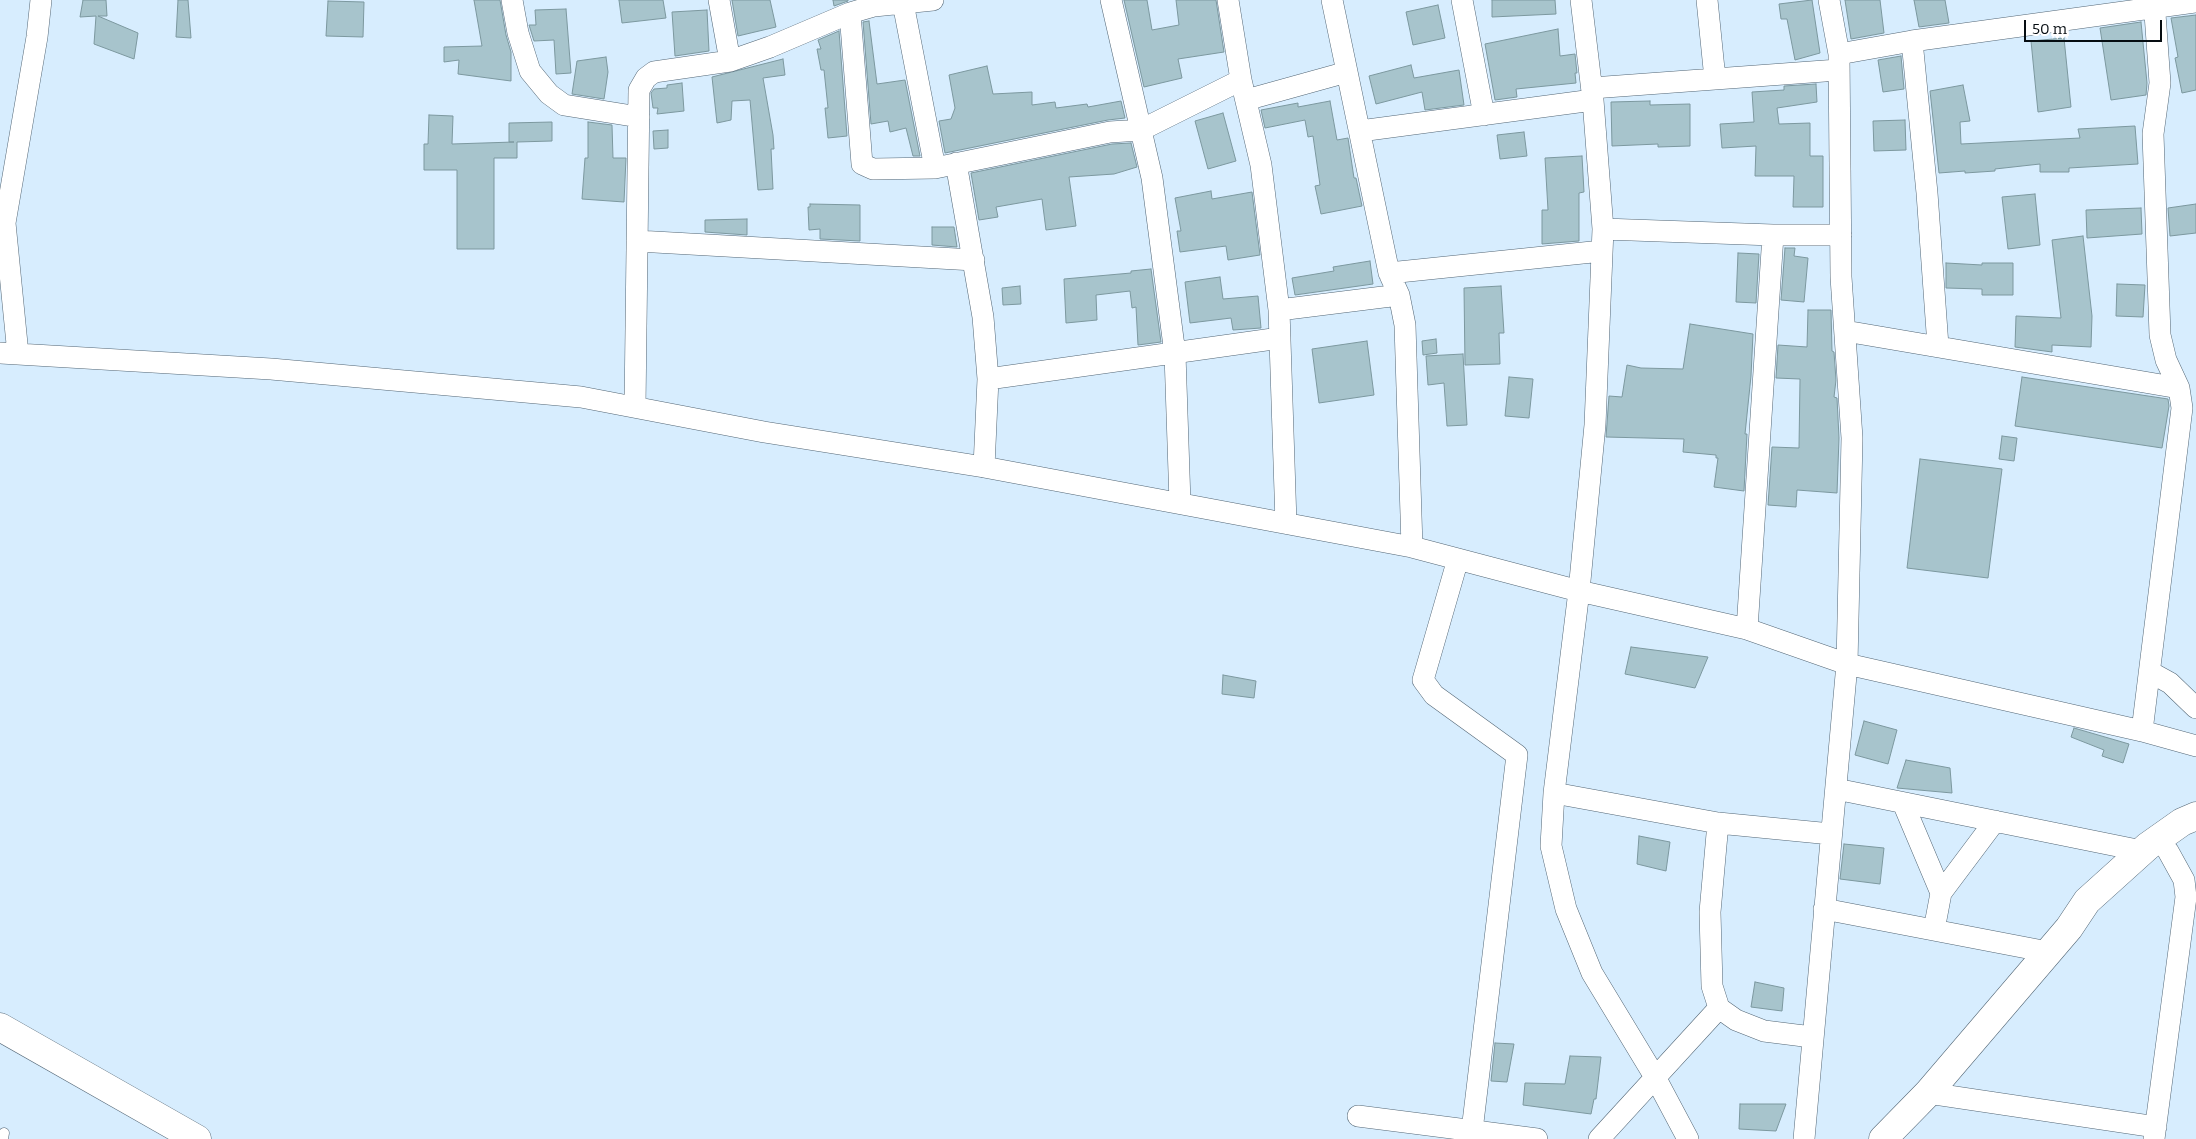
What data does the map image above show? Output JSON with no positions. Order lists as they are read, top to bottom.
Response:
{
  "scale_bar": "50 m"
}
